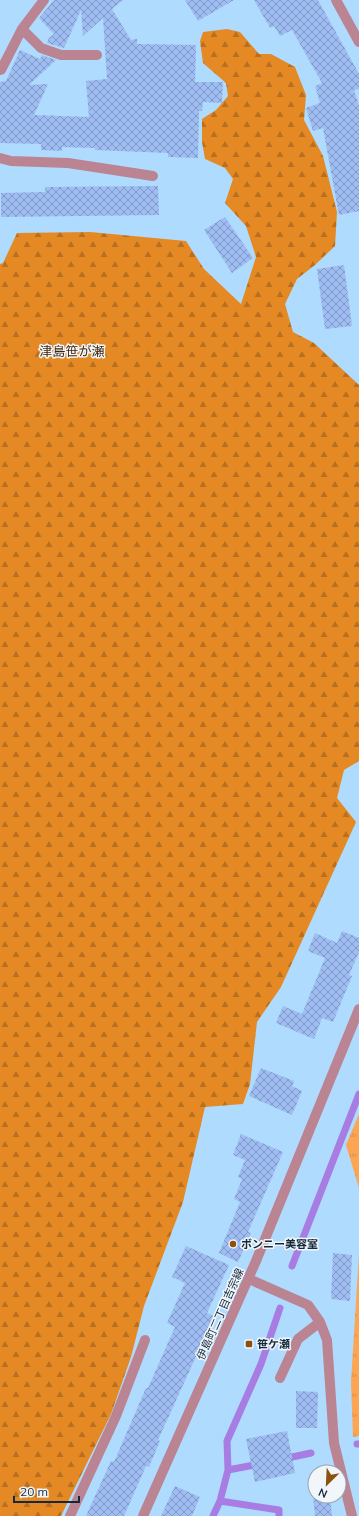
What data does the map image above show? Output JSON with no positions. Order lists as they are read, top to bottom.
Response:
{
  "streets": {
    "street": ["伊島町二丁目吉宗線"]
  },
  "districts": ["津島笹が瀬"],
  "places": {
    "other": ["ボンニー美容室"],
    "transit": ["笹ケ瀬"]
  },
  "scale_bar": "20 m",
  "north": "bottom left"
}
